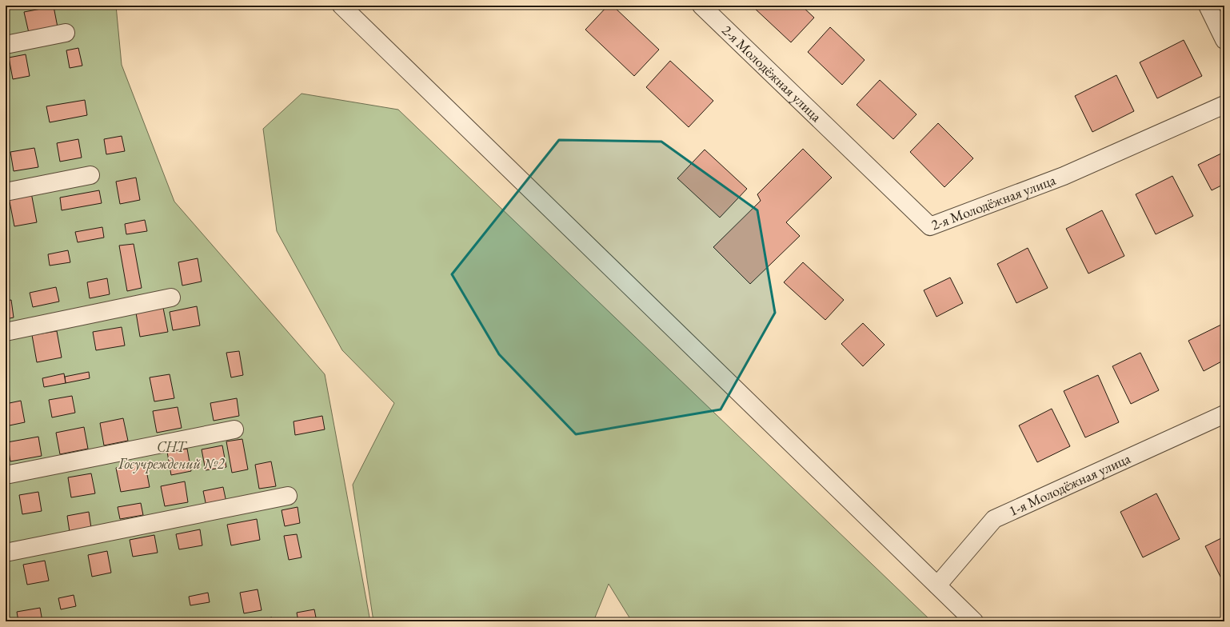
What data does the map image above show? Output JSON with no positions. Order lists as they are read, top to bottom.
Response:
{
  "streets": {
    "street": ["2-я Молодёжная улица", "1-я Молодёжная улица"]
  },
  "parks": ["СНТ Госучреждений №2"]
}
